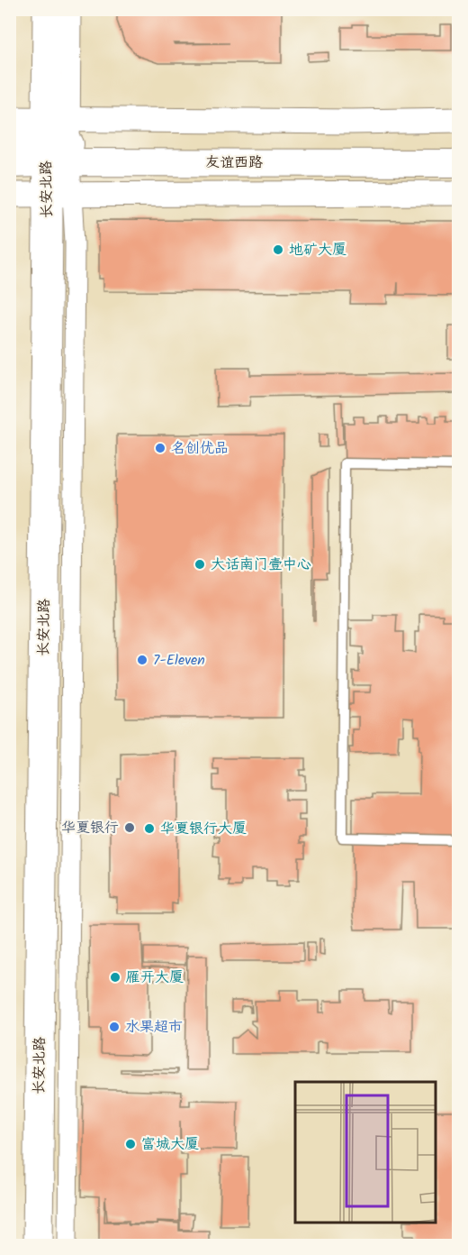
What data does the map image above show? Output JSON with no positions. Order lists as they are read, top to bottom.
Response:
{
  "streets": {
    "main road": ["友谊西路", "长安北路"]
  },
  "crossings": [
    ["友谊西路", "长安北路"]
  ],
  "places": [
    "地矿大厦",
    "名创优品",
    "大话南门壹中心",
    "7-Eleven",
    "华夏银行",
    "华夏银行大厦",
    "雁开大厦",
    "水果超市",
    "富城大厦"
  ]
}
